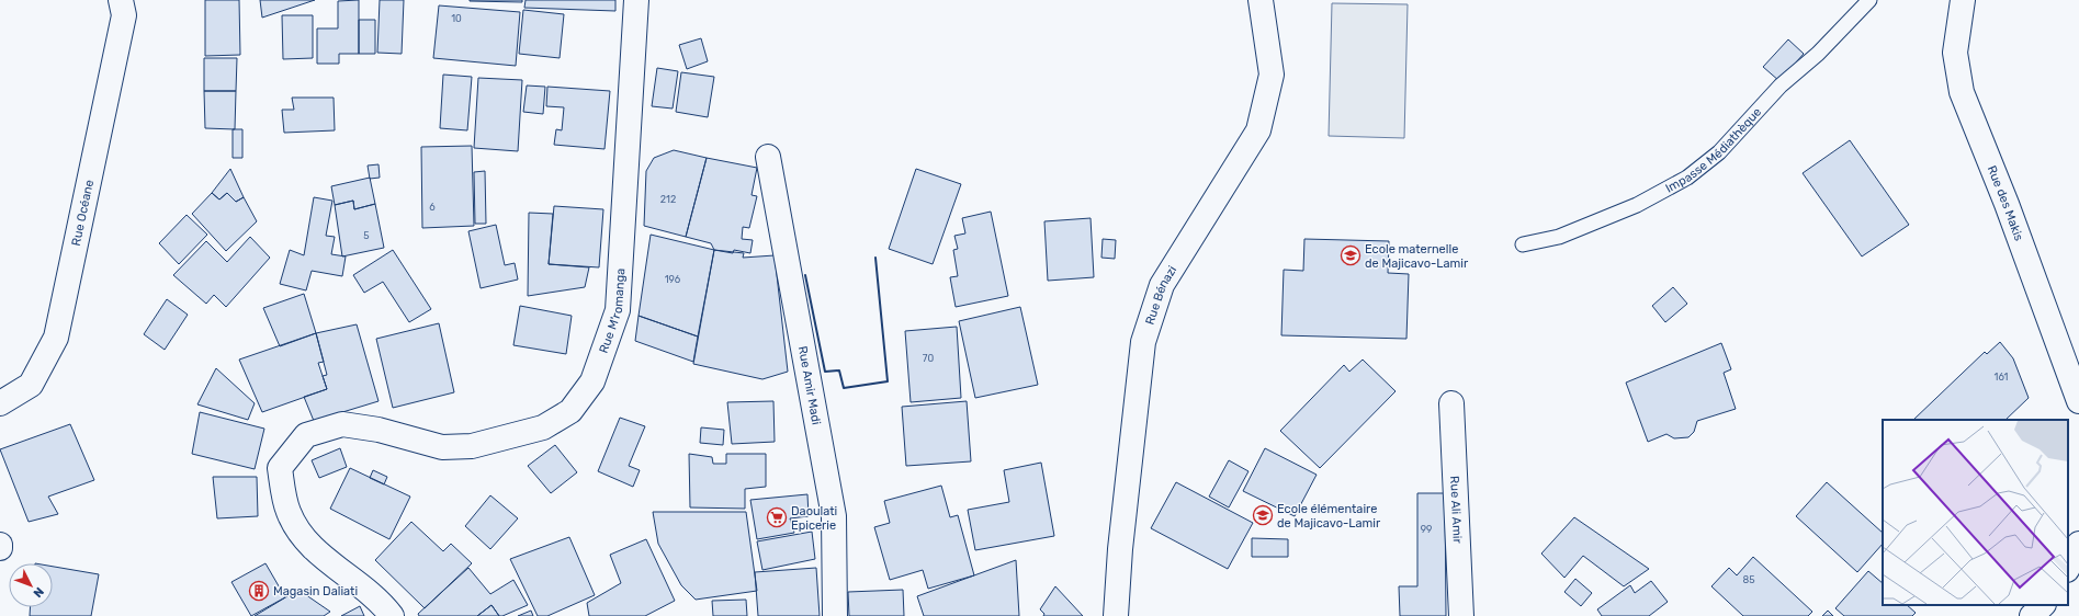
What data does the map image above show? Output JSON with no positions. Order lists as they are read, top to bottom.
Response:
{
  "streets": {
    "street": [
      "Rue des Makis",
      "Rue Océane",
      "Rue Bénazi",
      "Rue M'romanga",
      "Rue Amir Madi",
      "Rue Ali Amir"
    ],
    "lane": ["Impasse Médiathèque"]
  },
  "places": {
    "school or university": ["Ecole maternelle de Majicavo-Lamir", "Ecole élémentaire de Majicavo-Lamir"],
    "supermarket": ["Daoulati Epicerie"],
    "building": ["Magasin Daliati"]
  },
  "house_numbers": [
    "10",
    "212",
    "6",
    "5",
    "196",
    "70",
    "161",
    "99",
    "85"
  ],
  "north": "bottom right"
}
